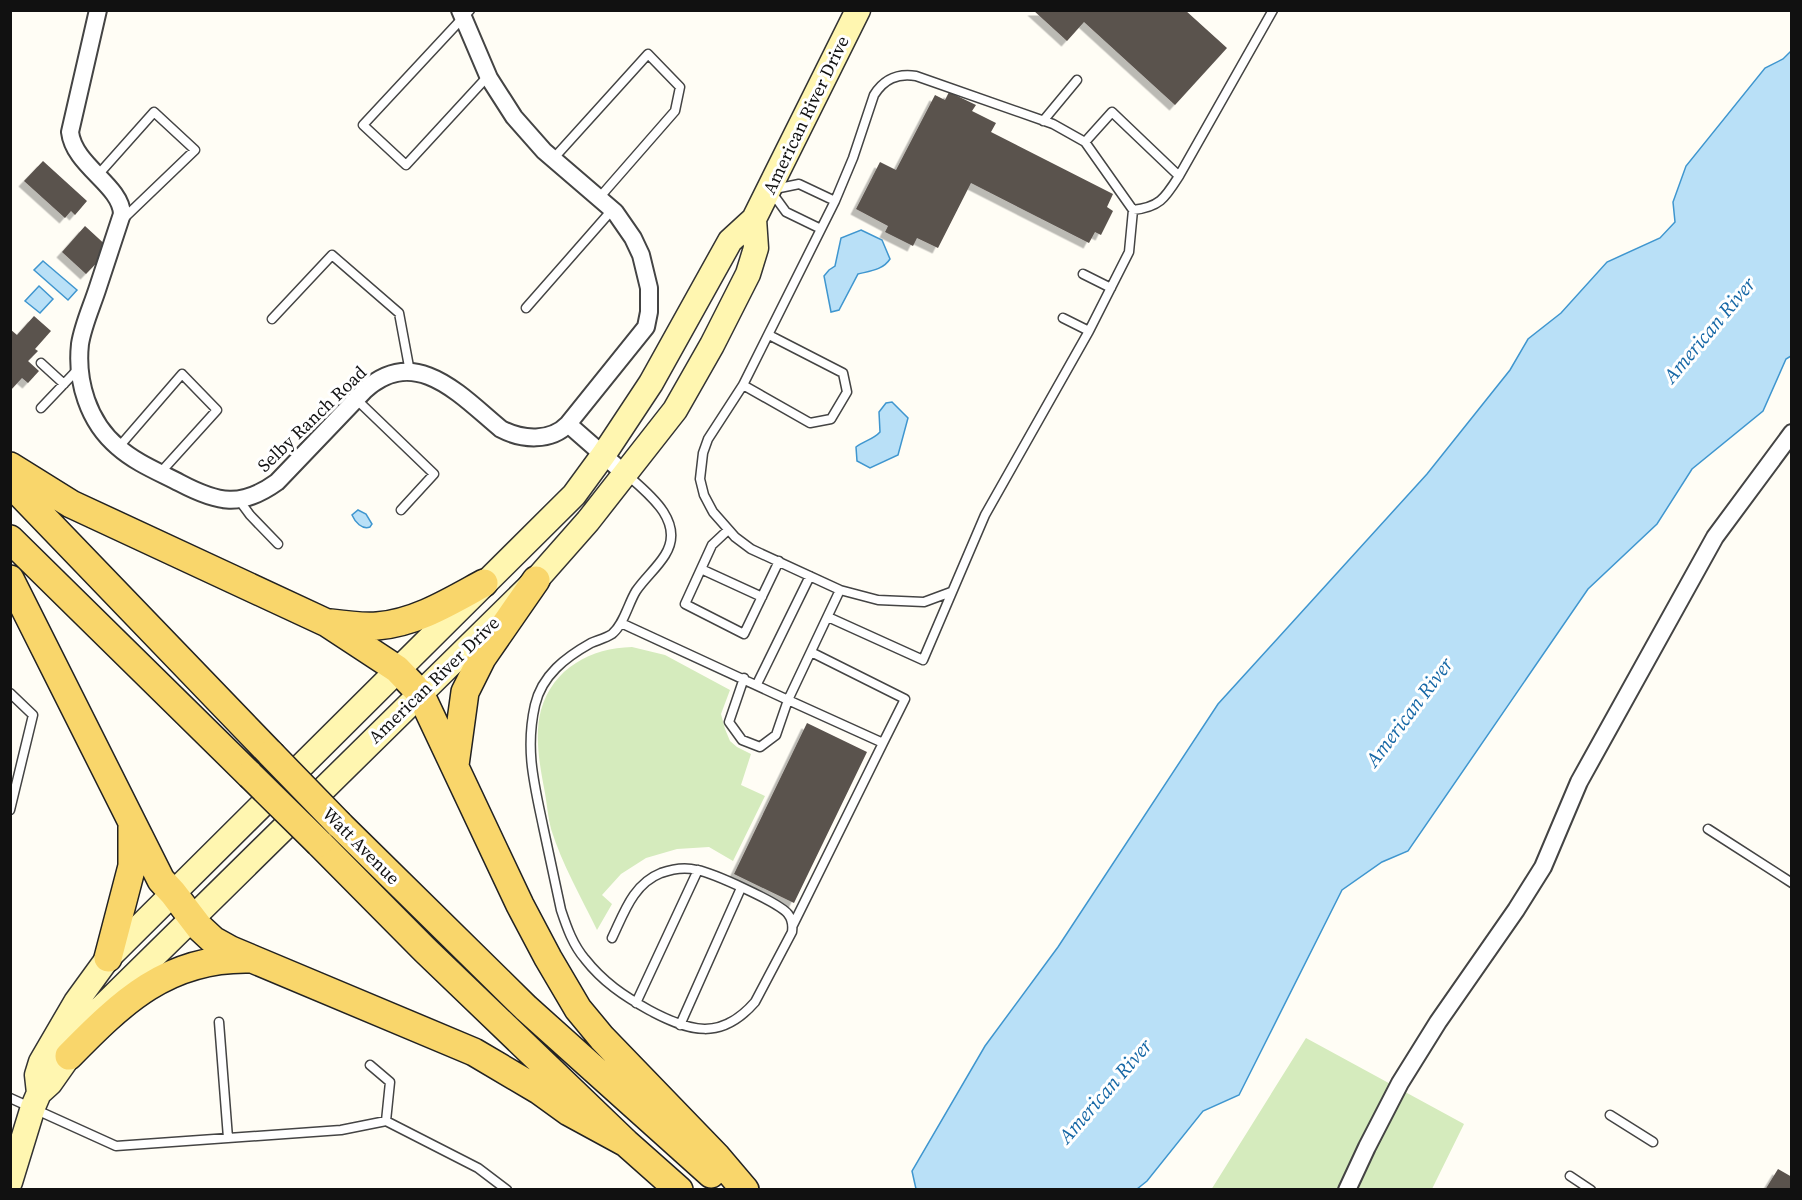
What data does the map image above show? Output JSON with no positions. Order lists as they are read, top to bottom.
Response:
{
  "streets": {
    "main road": ["Watt Avenue"],
    "street": ["American River Drive", "Selby Ranch Road"]
  },
  "water": ["American River"]
}
